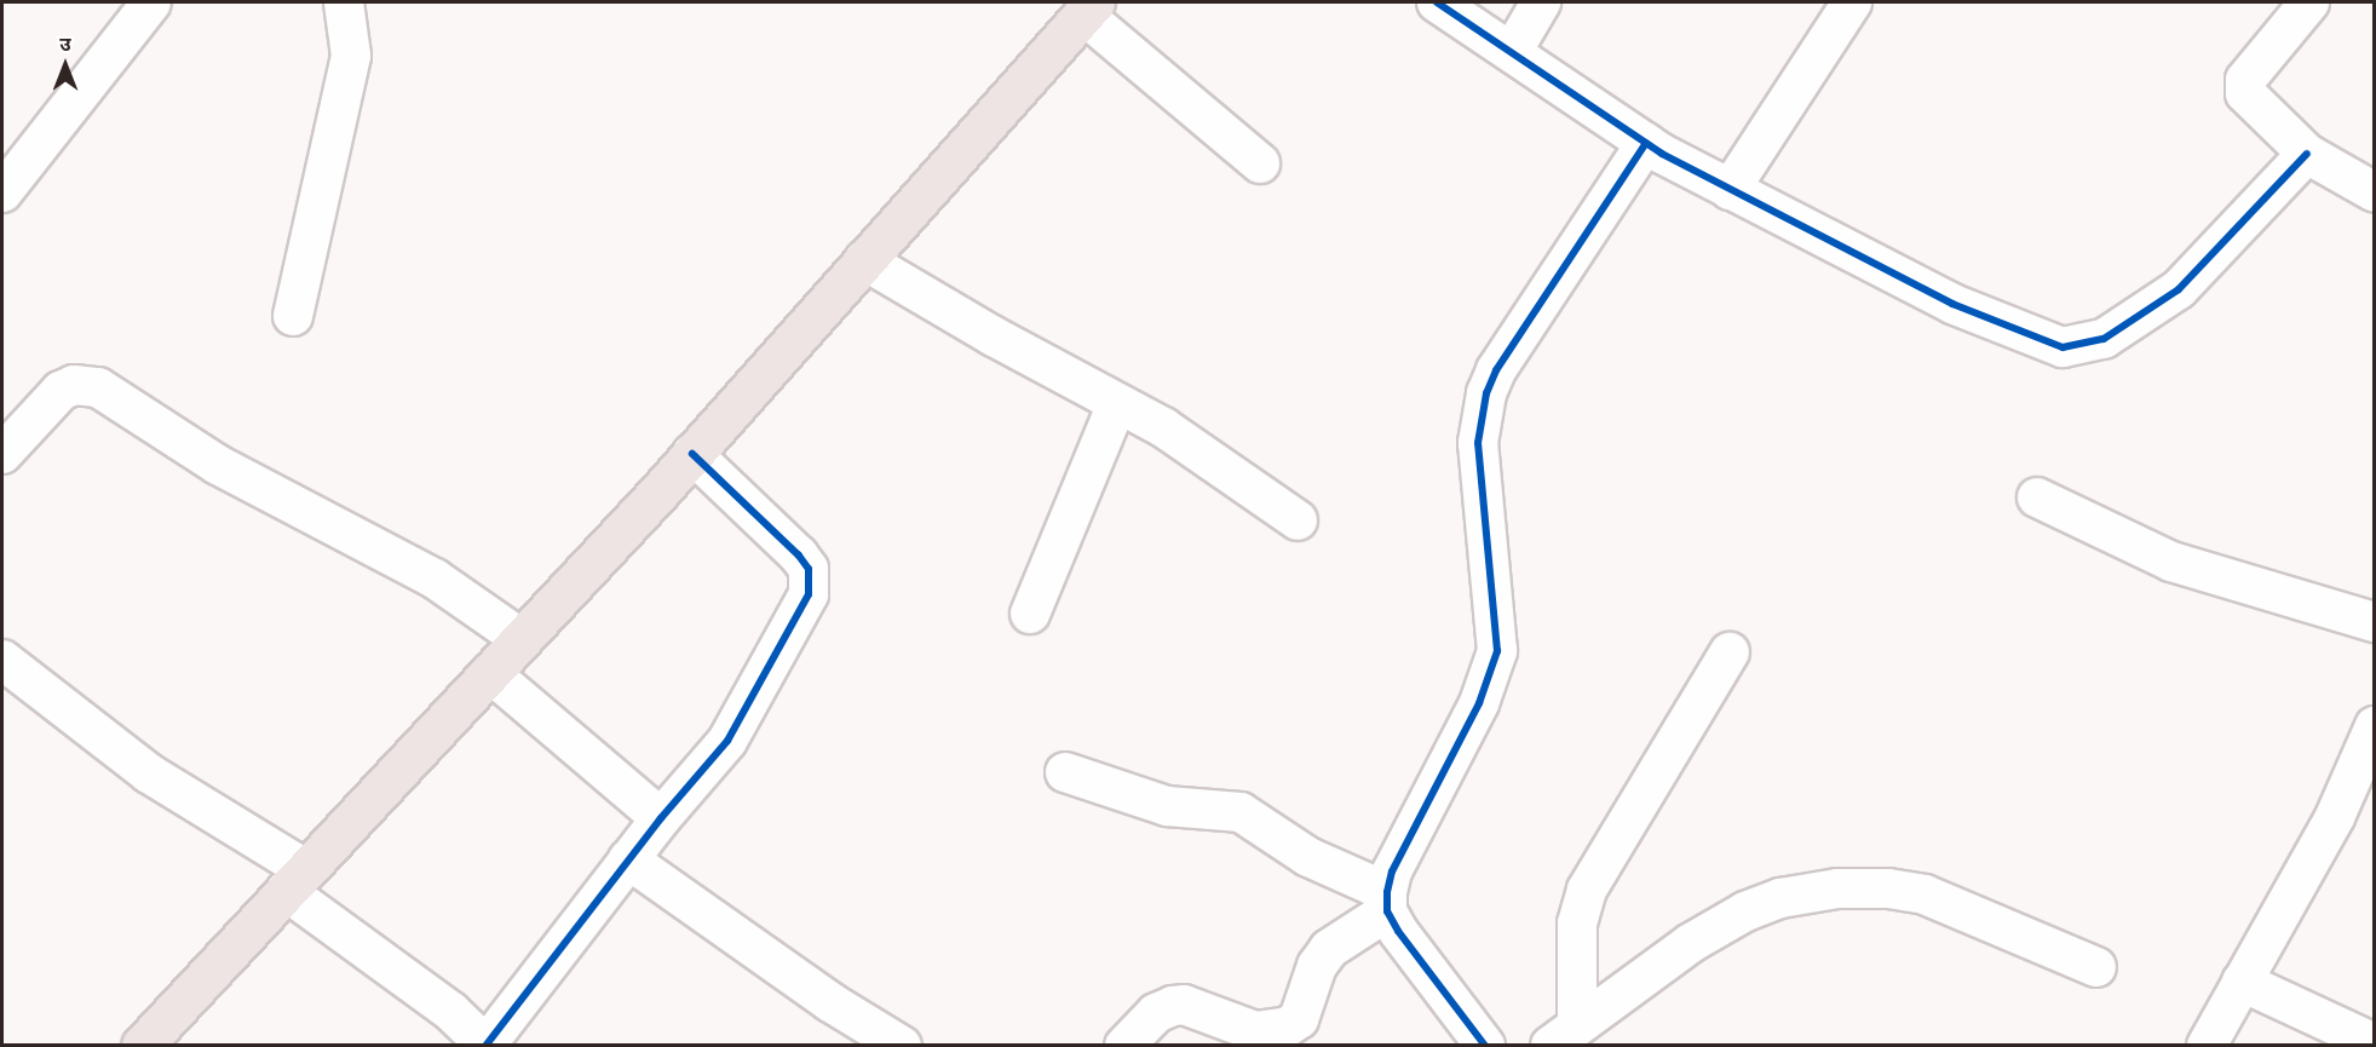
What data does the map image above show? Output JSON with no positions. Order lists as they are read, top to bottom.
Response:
{
  "north": "top"
}
